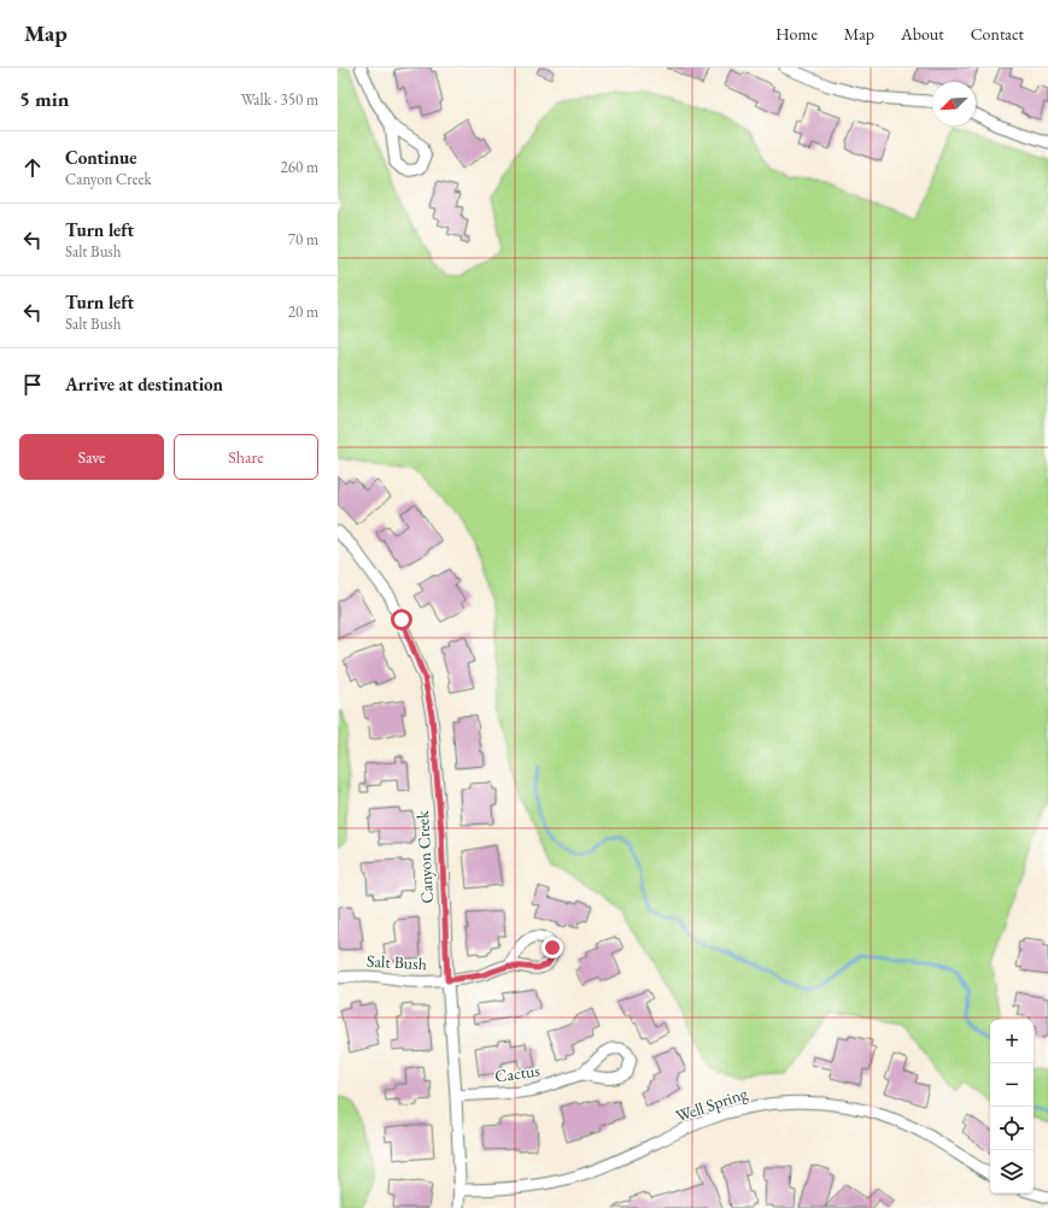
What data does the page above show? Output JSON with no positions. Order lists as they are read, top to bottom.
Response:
{
  "streets": {
    "street": [
      "Canyon Creek",
      "Salt Bush",
      "Cactus",
      "Well Spring"
    ]
  },
  "crossings": [
    ["Canyon Creek", "Salt Bush"],
    ["Canyon Creek", "Cactus"],
    ["Canyon Creek", "Well Spring"]
  ],
  "north": "bottom left",
  "page": {
    "header": "Map",
    "nav": [
      "Home",
      "Map",
      "About",
      "Contact"
    ],
    "heading": ["5 min", "Walk · 350 m"],
    "list": [
      ["Continue", "Canyon Creek", "260 m"],
      ["Turn left", "Salt Bush", "70 m"],
      ["Turn left", "Salt Bush", "20 m"],
      "Arrive at destination"
    ],
    "buttons": ["Save", "Share"],
    "map_buttons": ["+", "−"]
  }
}
